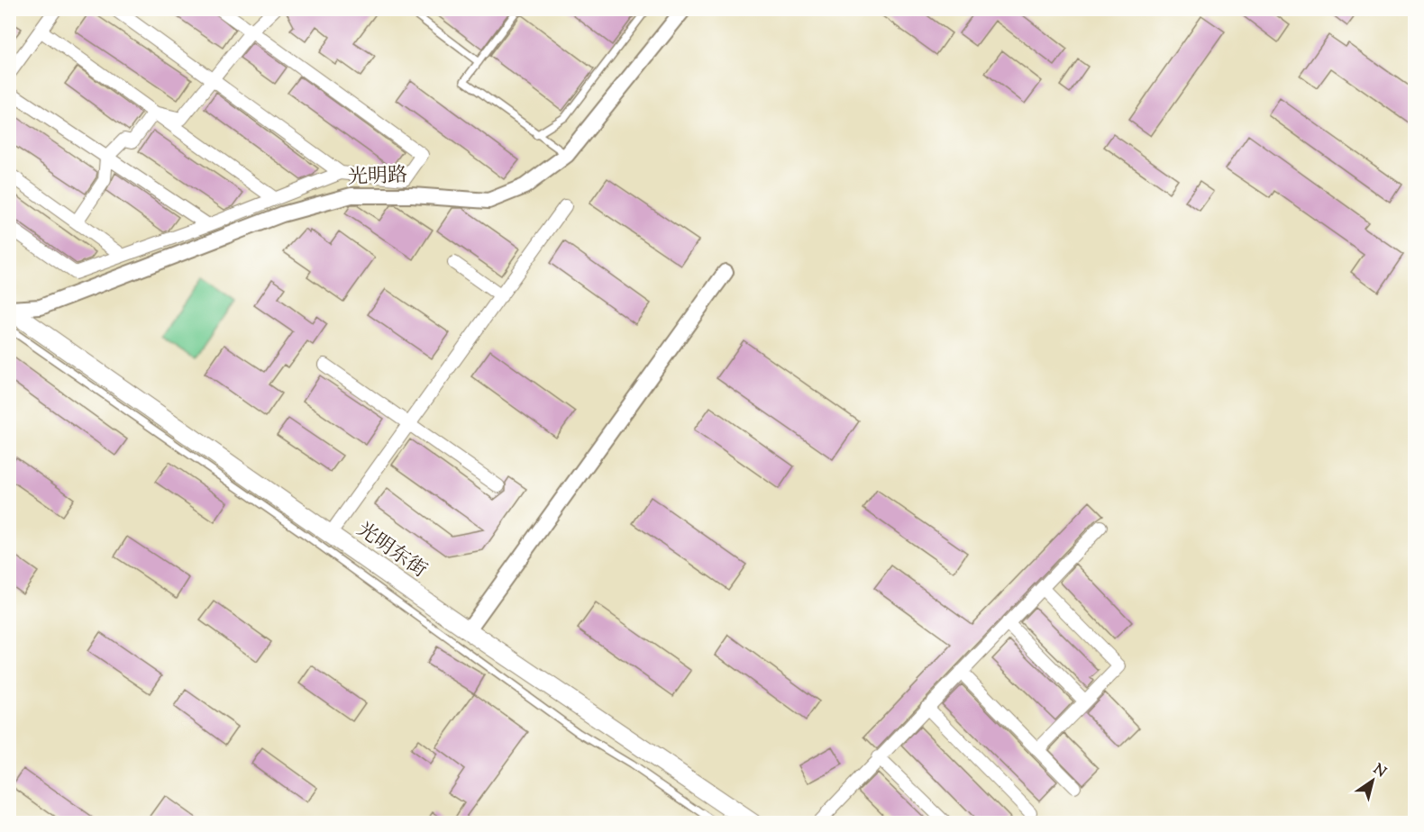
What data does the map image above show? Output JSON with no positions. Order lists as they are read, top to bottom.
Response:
{
  "streets": {
    "main road": ["光明东街"],
    "street": ["光明路"]
  },
  "crossings": [
    ["光明路", "光明东街"]
  ],
  "north": "top right"
}
